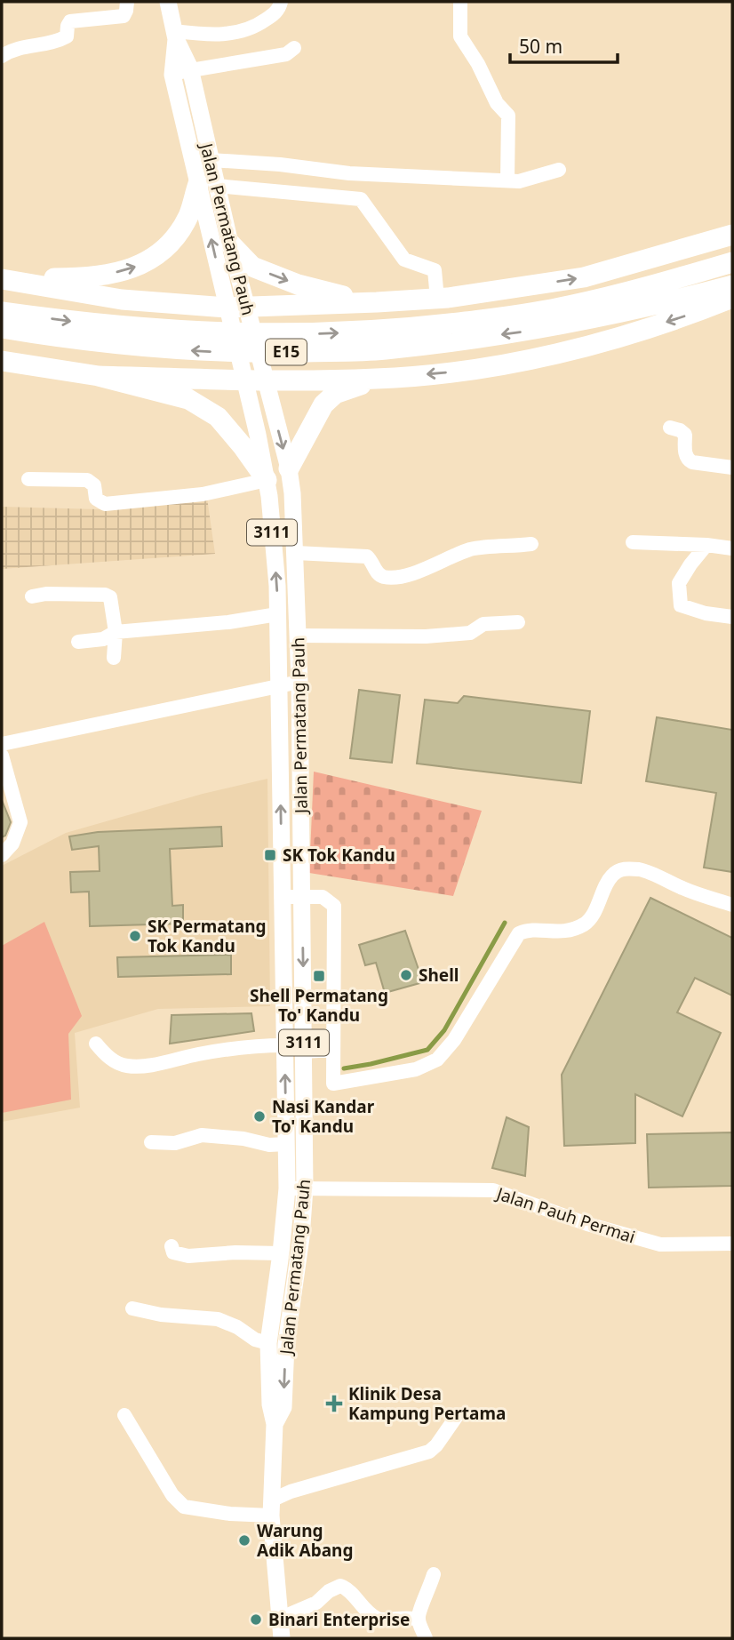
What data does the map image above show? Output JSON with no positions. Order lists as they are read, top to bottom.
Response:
{
  "streets": {
    "highway": ["E15"],
    "main road": ["Jalan Permatang Pauh", "3111"],
    "street": ["Jalan Pauh Permai"]
  },
  "crossings": [
    ["Jalan Permatang Pauh", "Jalan Pauh Permai"]
  ],
  "places": {
    "transit": ["SK Tok Kandu", "Shell Permatang To' Kandu"],
    "other": [
      "SK Permatang Tok Kandu",
      "Shell",
      "Nasi Kandar To' Kandu",
      "Warung Adik Abang",
      "Binari Enterprise"
    ],
    "health": ["Klinik Desa Kampung Pertama"]
  },
  "scale_bar": "50 m"
}
